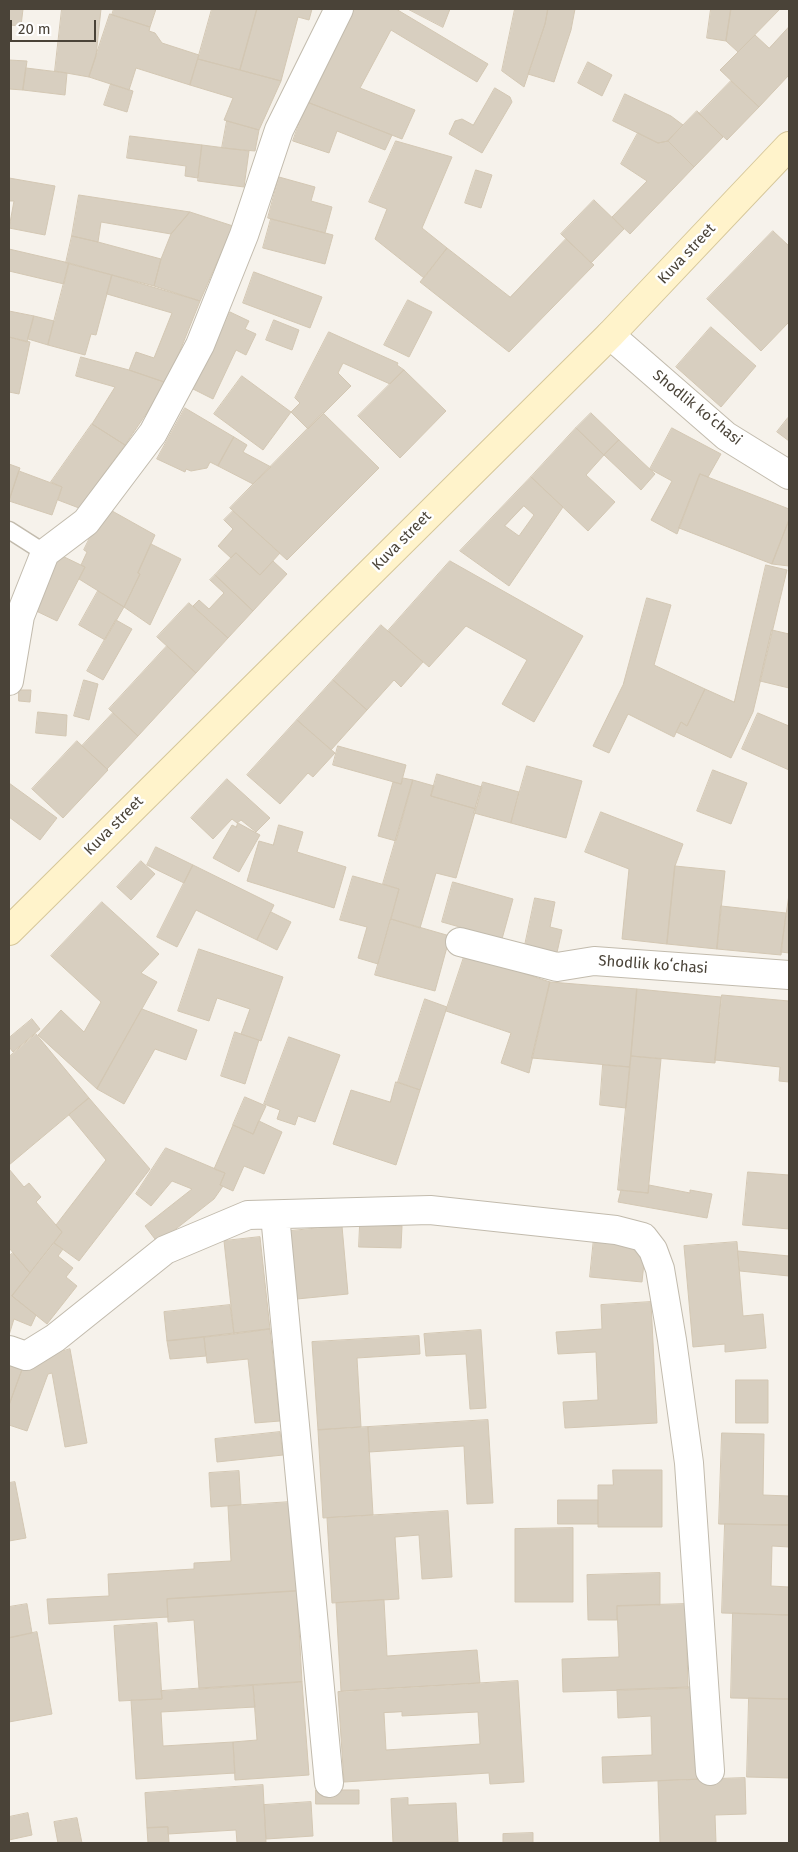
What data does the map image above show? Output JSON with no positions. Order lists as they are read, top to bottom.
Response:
{
  "streets": {
    "main road": ["Kuva street"],
    "street": ["Shodlik koʻchasi"]
  },
  "crossings": [
    ["Kuva street", "Shodlik koʻchasi"]
  ],
  "scale_bar": "20 m"
}
